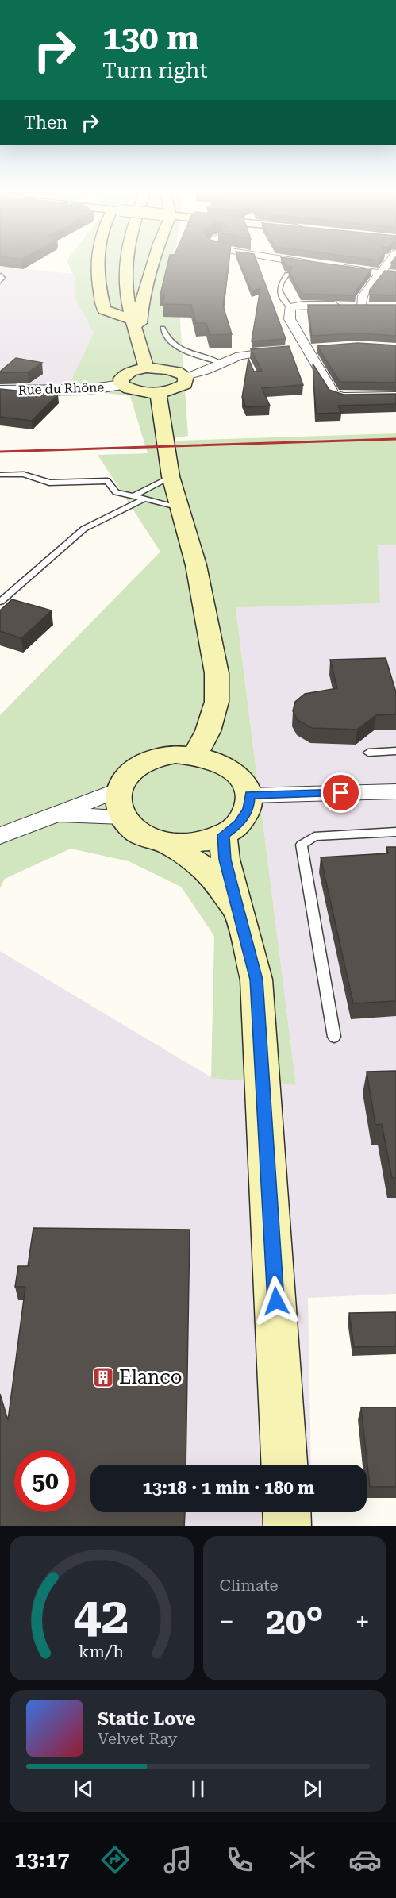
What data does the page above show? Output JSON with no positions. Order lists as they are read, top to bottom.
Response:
{
  "streets": {
    "street": ["Rue du Rhône"]
  },
  "places": {
    "building": ["Elanco"]
  },
  "page": {
    "turn": ["130 m", "Turn right"],
    "then": "Then",
    "limit": "50",
    "trip": "13:18 · 1 min · 180 m",
    "tile": "Climate",
    "heat": ["−", "20°", "+"],
    "song": ["Static Love", "Velvet Ray"],
    "tabs": "13:17",
    "gauge": ["42", "km/h"]
  }
}
